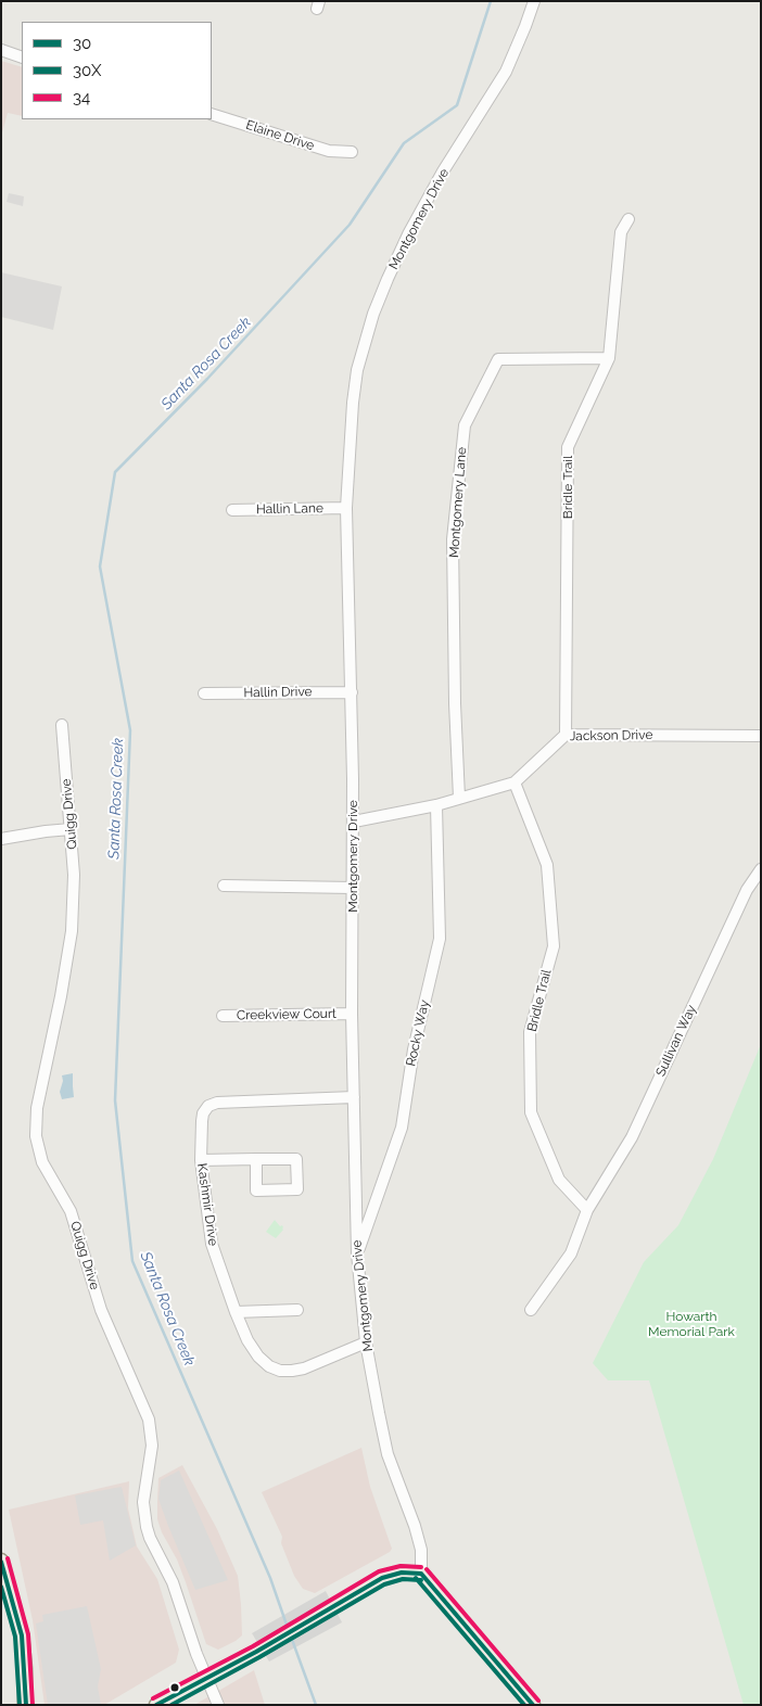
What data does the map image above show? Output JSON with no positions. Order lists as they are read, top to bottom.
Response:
{
  "streets": {
    "street": [
      "Elaine Drive",
      "Montgomery Drive",
      "Bridle Trail",
      "Montgomery Lane",
      "Hallin Lane",
      "Hallin Drive",
      "Jackson Drive",
      "Quigg Drive",
      "Creekview Court",
      "Rocky Way",
      "Sullivan Way",
      "Kashmir Drive"
    ]
  },
  "crossings": [
    ["Montgomery Drive", "Hallin Lane"],
    ["Montgomery Drive", "Hallin Drive"],
    ["Montgomery Drive", "Jackson Drive"],
    ["Montgomery Drive", "Creekview Court"],
    ["Montgomery Drive", "Rocky Way"],
    ["Montgomery Drive", "Kashmir Drive"],
    ["Bridle Trail", "Montgomery Lane"],
    ["Bridle Trail", "Jackson Drive"],
    ["Bridle Trail", "Sullivan Way"],
    ["Montgomery Lane", "Jackson Drive"],
    ["Jackson Drive", "Rocky Way"]
  ],
  "water": ["Santa Rosa Creek"],
  "parks": ["Howarth Memorial Park"],
  "lines": ["transit line 34", "transit line 30", "transit line 30X"],
  "legend": ["30", "30X", "34"]
}
